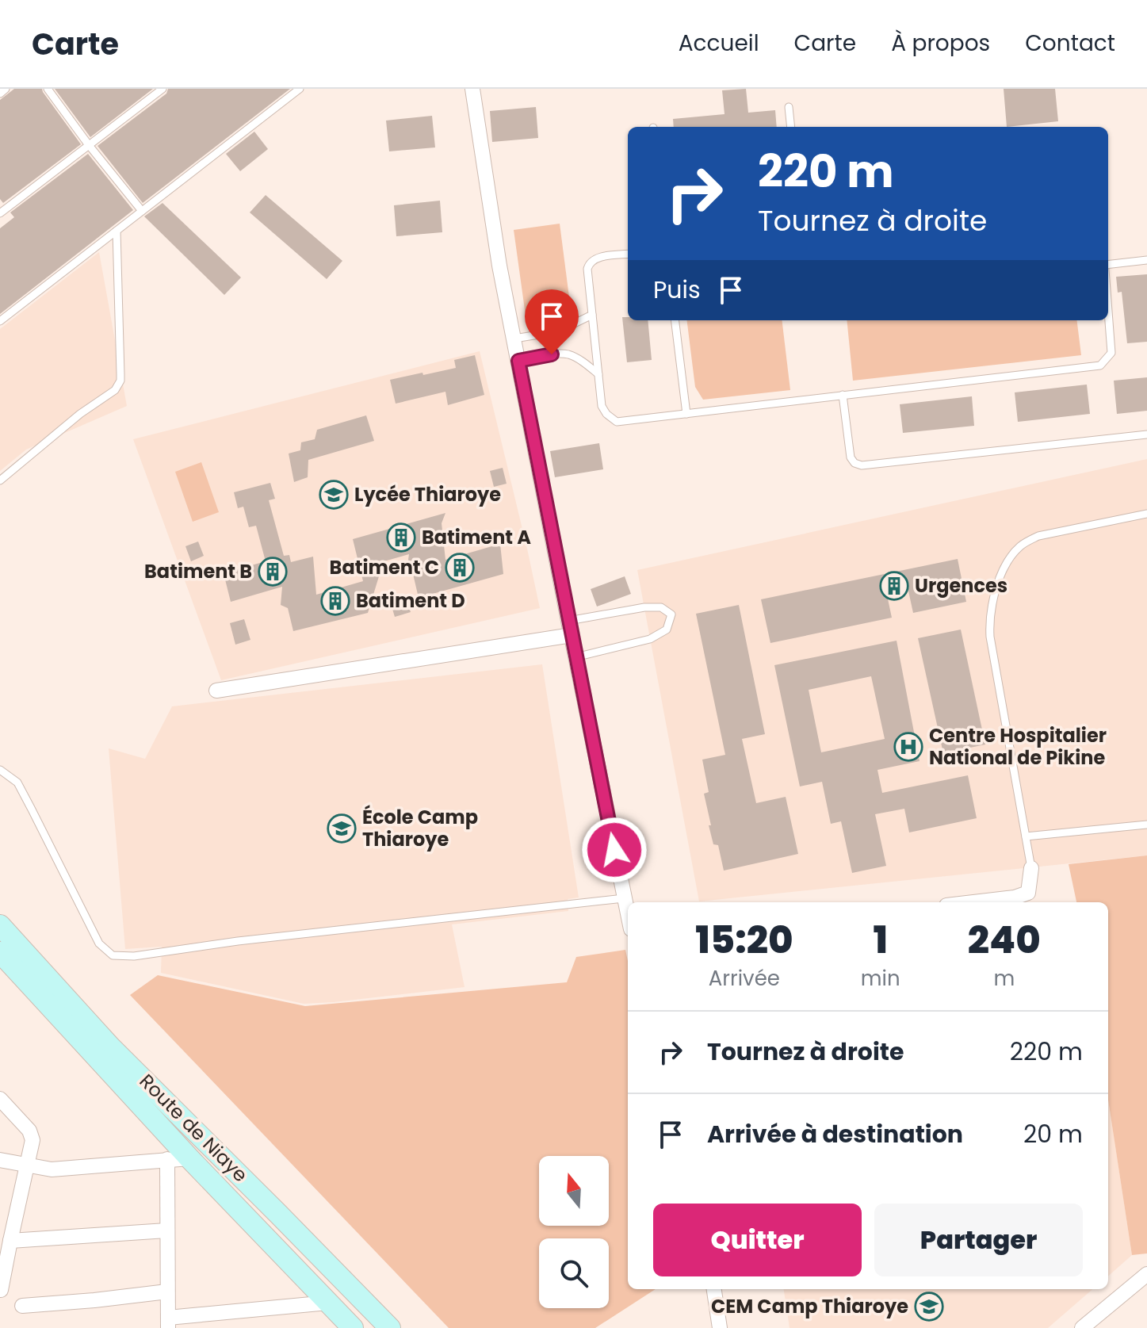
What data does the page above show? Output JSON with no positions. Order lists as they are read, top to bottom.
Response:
{
  "streets": {
    "main road": ["Route de Niaye"]
  },
  "places": {
    "school or university": ["Lycée Thiaroye", "École Camp Thiaroye", "CEM Camp Thiaroye"],
    "building": [
      "Batiment A",
      "Batiment C",
      "Batiment B",
      "Urgences",
      "Batiment D"
    ],
    "hospital": ["Centre Hospitalier National de Pikine"]
  },
  "north": "top",
  "page": {
    "header": "Carte",
    "nav": [
      "Accueil",
      "Carte",
      "À propos",
      "Contact"
    ],
    "turn": ["220 m", "Tournez à droite"],
    "then": "Puis",
    "eta": [
      "15:20",
      "Arrivée",
      "1",
      "min",
      "240",
      "m"
    ],
    "list": [
      {
        "name": "Tournez à droite",
        "value": "220 m"
      },
      {
        "name": "Arrivée à destination",
        "value": "20 m"
      }
    ],
    "buttons": ["Quitter", "Partager"]
  }
}
